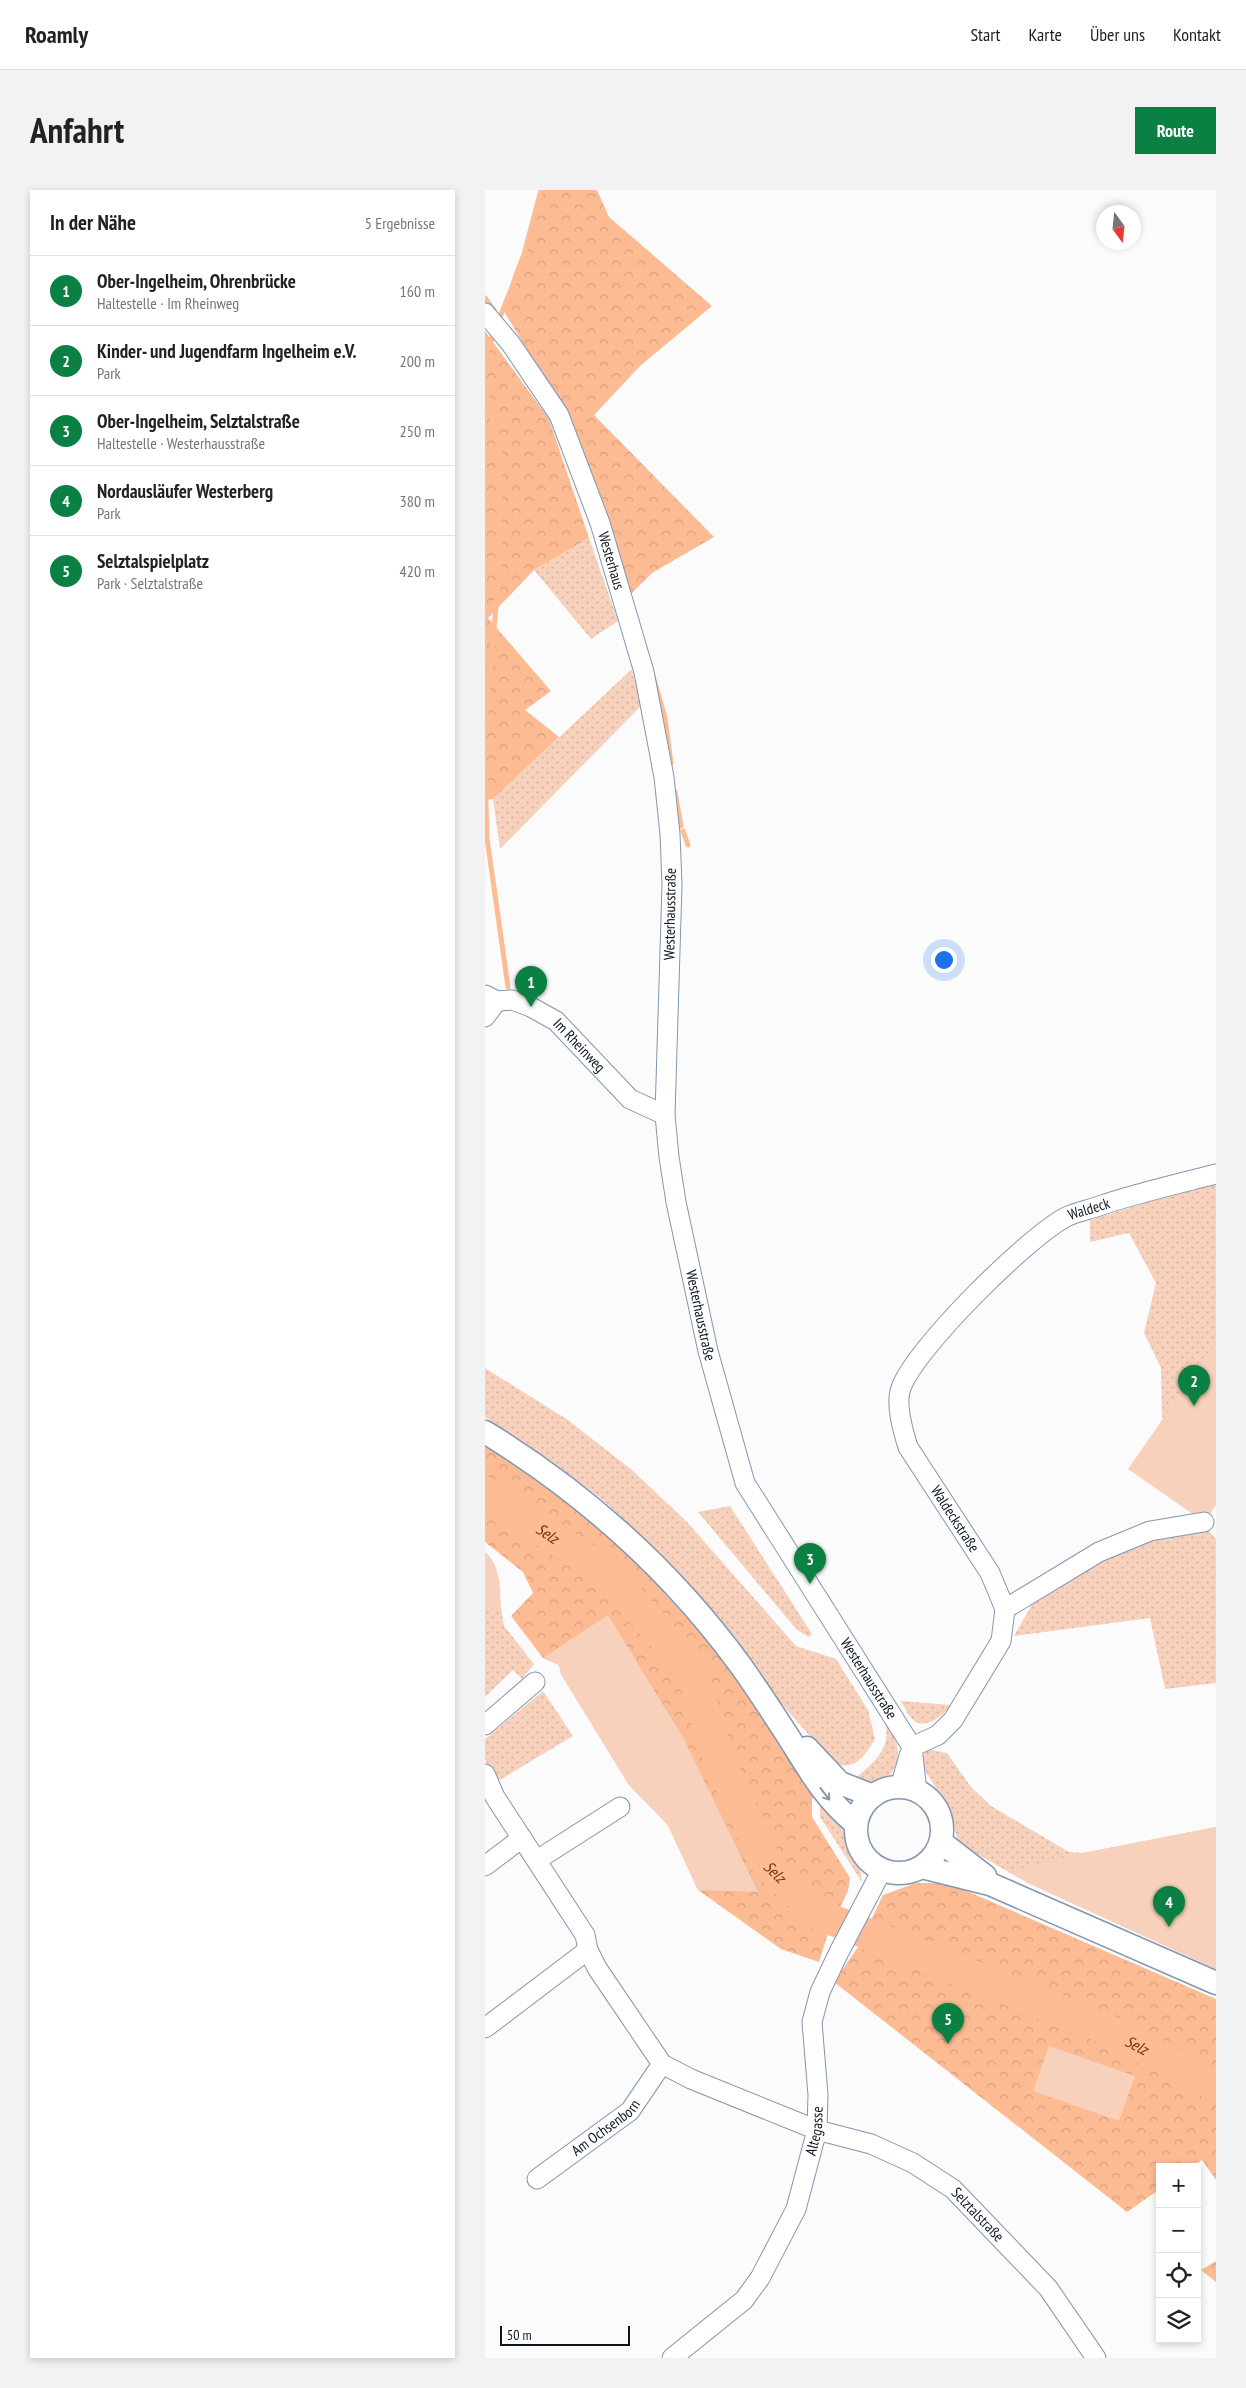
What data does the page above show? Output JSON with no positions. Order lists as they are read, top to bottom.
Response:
{
  "streets": {
    "street": [
      "Westerhaus",
      "Westerhausstraße",
      "Im Rheinweg",
      "Waldeck",
      "Waldeckstraße",
      "Am Ochsenborn",
      "Altegasse",
      "Selztalstraße"
    ]
  },
  "crossings": [
    ["Westerhaus", "Westerhausstraße"],
    ["Westerhausstraße", "Im Rheinweg"],
    ["Westerhausstraße", "Waldeckstraße"],
    ["Waldeck", "Waldeckstraße"],
    ["Altegasse", "Selztalstraße"]
  ],
  "water": ["Selz"],
  "scale_bar": "50 m",
  "north": "bottom",
  "page": {
    "header": "Roamly",
    "nav": [
      "Start",
      "Karte",
      "Über uns",
      "Kontakt"
    ],
    "title": "Anfahrt",
    "buttons": "Route",
    "heading": ["In der Nähe", "5 Ergebnisse"],
    "list": [
      {
        "mark": "1",
        "name": "Ober-Ingelheim, Ohrenbrücke",
        "note": "Haltestelle · Im Rheinweg",
        "value": "160 m"
      },
      {
        "mark": "2",
        "name": "Kinder- und Jugendfarm Ingelheim e.V.",
        "note": "Park",
        "value": "200 m"
      },
      {
        "mark": "3",
        "name": "Ober-Ingelheim, Selztalstraße",
        "note": "Haltestelle · Westerhausstraße",
        "value": "250 m"
      },
      {
        "mark": "4",
        "name": "Nordausläufer Westerberg",
        "note": "Park",
        "value": "380 m"
      },
      {
        "mark": "5",
        "name": "Selztalspielplatz",
        "note": "Park · Selztalstraße",
        "value": "420 m"
      }
    ],
    "pins": [
      "1",
      "2",
      "3",
      "4",
      "5"
    ],
    "map_buttons": ["+", "−"],
    "scale": "50 m"
  }
}
